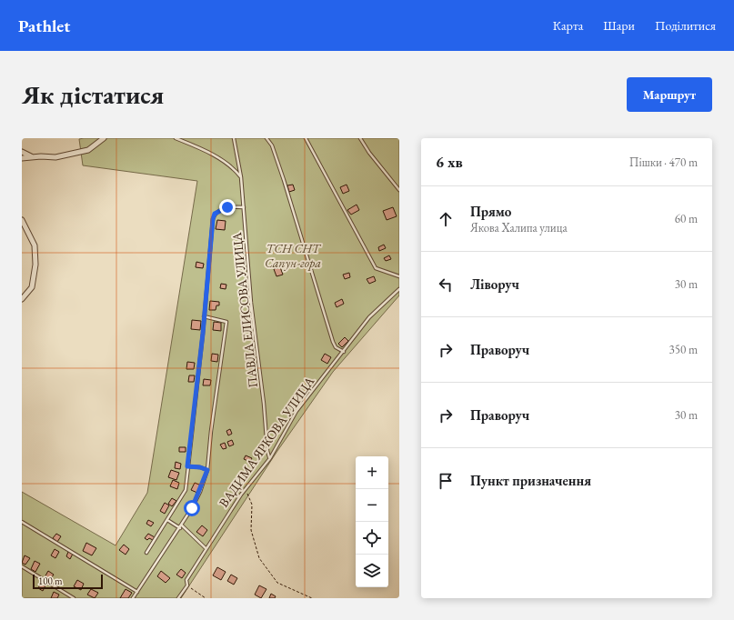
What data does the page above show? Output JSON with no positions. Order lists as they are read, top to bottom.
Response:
{
  "streets": {
    "lane": ["ПАВЛА ЕЛИСОВА УЛИЦА", "ВАДИМА ЯРКОВА УЛИЦА"]
  },
  "crossings": [
    ["ПАВЛА ЕЛИСОВА УЛИЦА", "ВАДИМА ЯРКОВА УЛИЦА"]
  ],
  "parks": ["ТСН СНТ Сапун-гора"],
  "scale_bar": "100 m",
  "page": {
    "header": "Pathlet",
    "nav": ["Карта", "Шари", "Поділитися"],
    "buttons": "Маршрут",
    "title": "Як дістатися",
    "heading": ["6 хв", "Пішки · 470 m"],
    "list": [
      ["Прямо", "Якова Халипа улица", "60 m"],
      ["Ліворуч", "30 m"],
      ["Праворуч", "350 m"],
      ["Праворуч", "30 m"],
      "Пункт призначення"
    ],
    "map_buttons": ["+", "−"],
    "scale": "100 m"
  }
}
